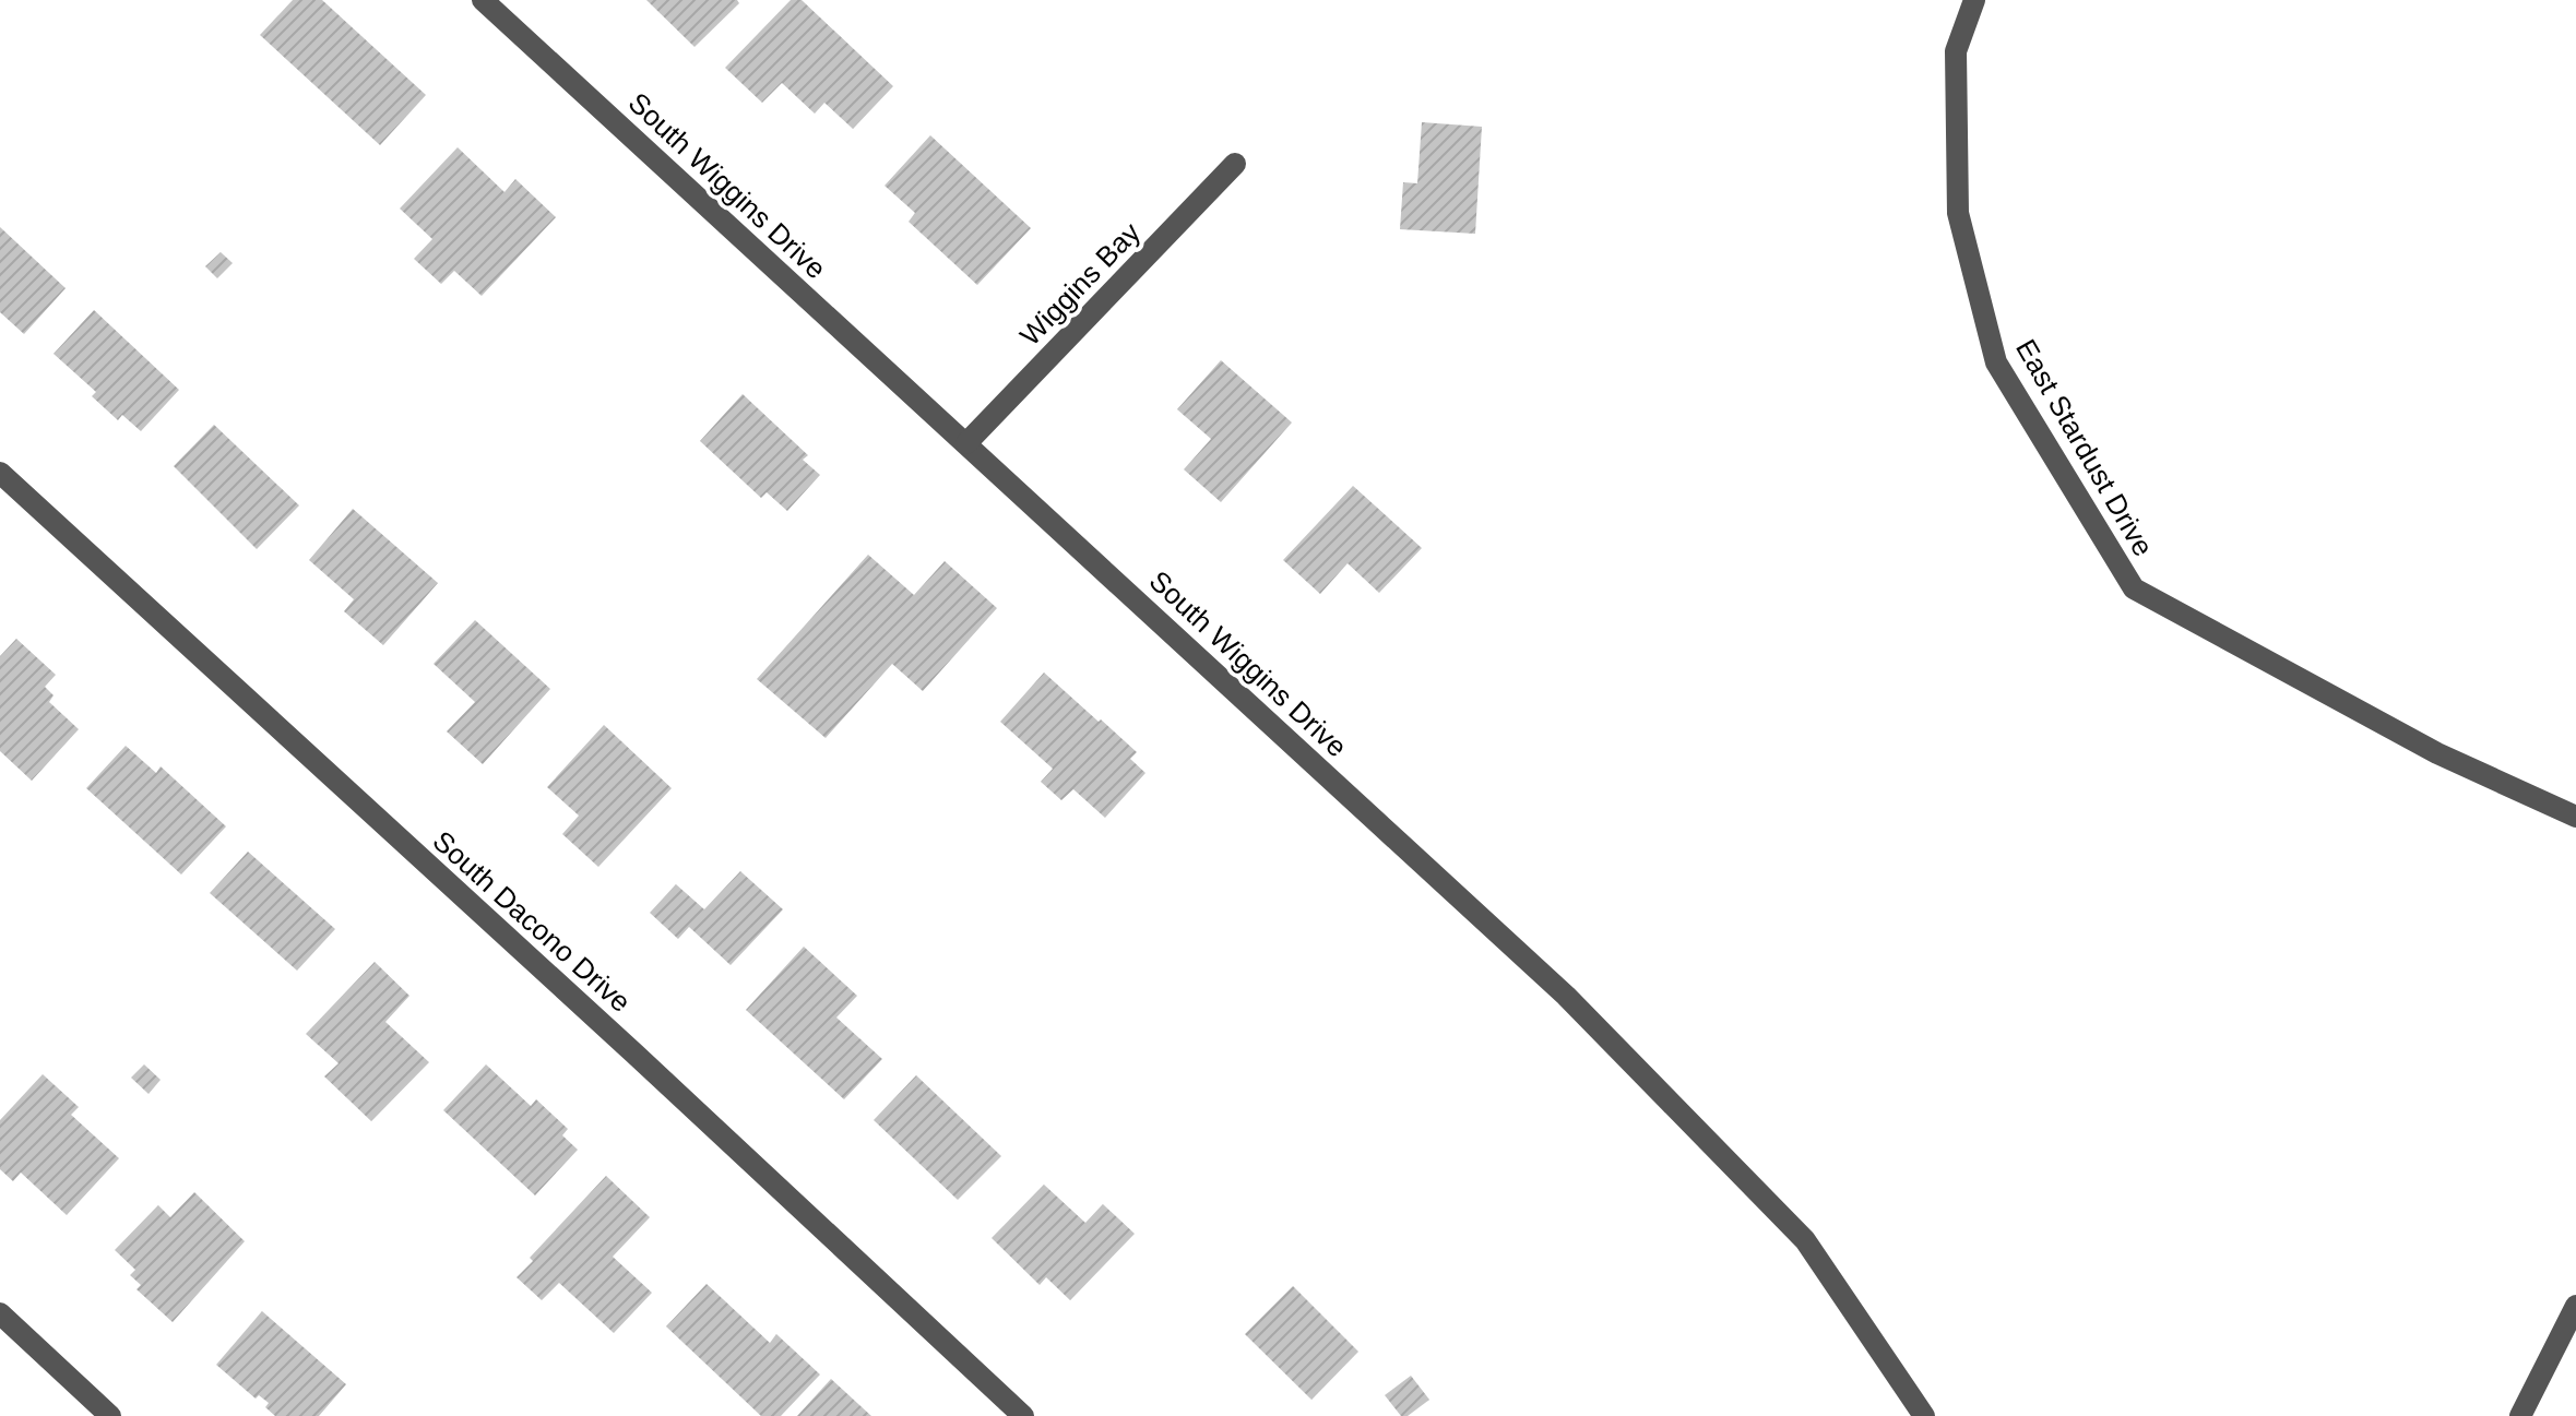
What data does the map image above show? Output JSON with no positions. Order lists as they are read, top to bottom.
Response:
{
  "streets": {
    "street": [
      "South Wiggins Drive",
      "Wiggins Bay",
      "East Stardust Drive",
      "South Dacono Drive"
    ]
  },
  "crossings": [
    ["South Wiggins Drive", "Wiggins Bay"]
  ]
}
